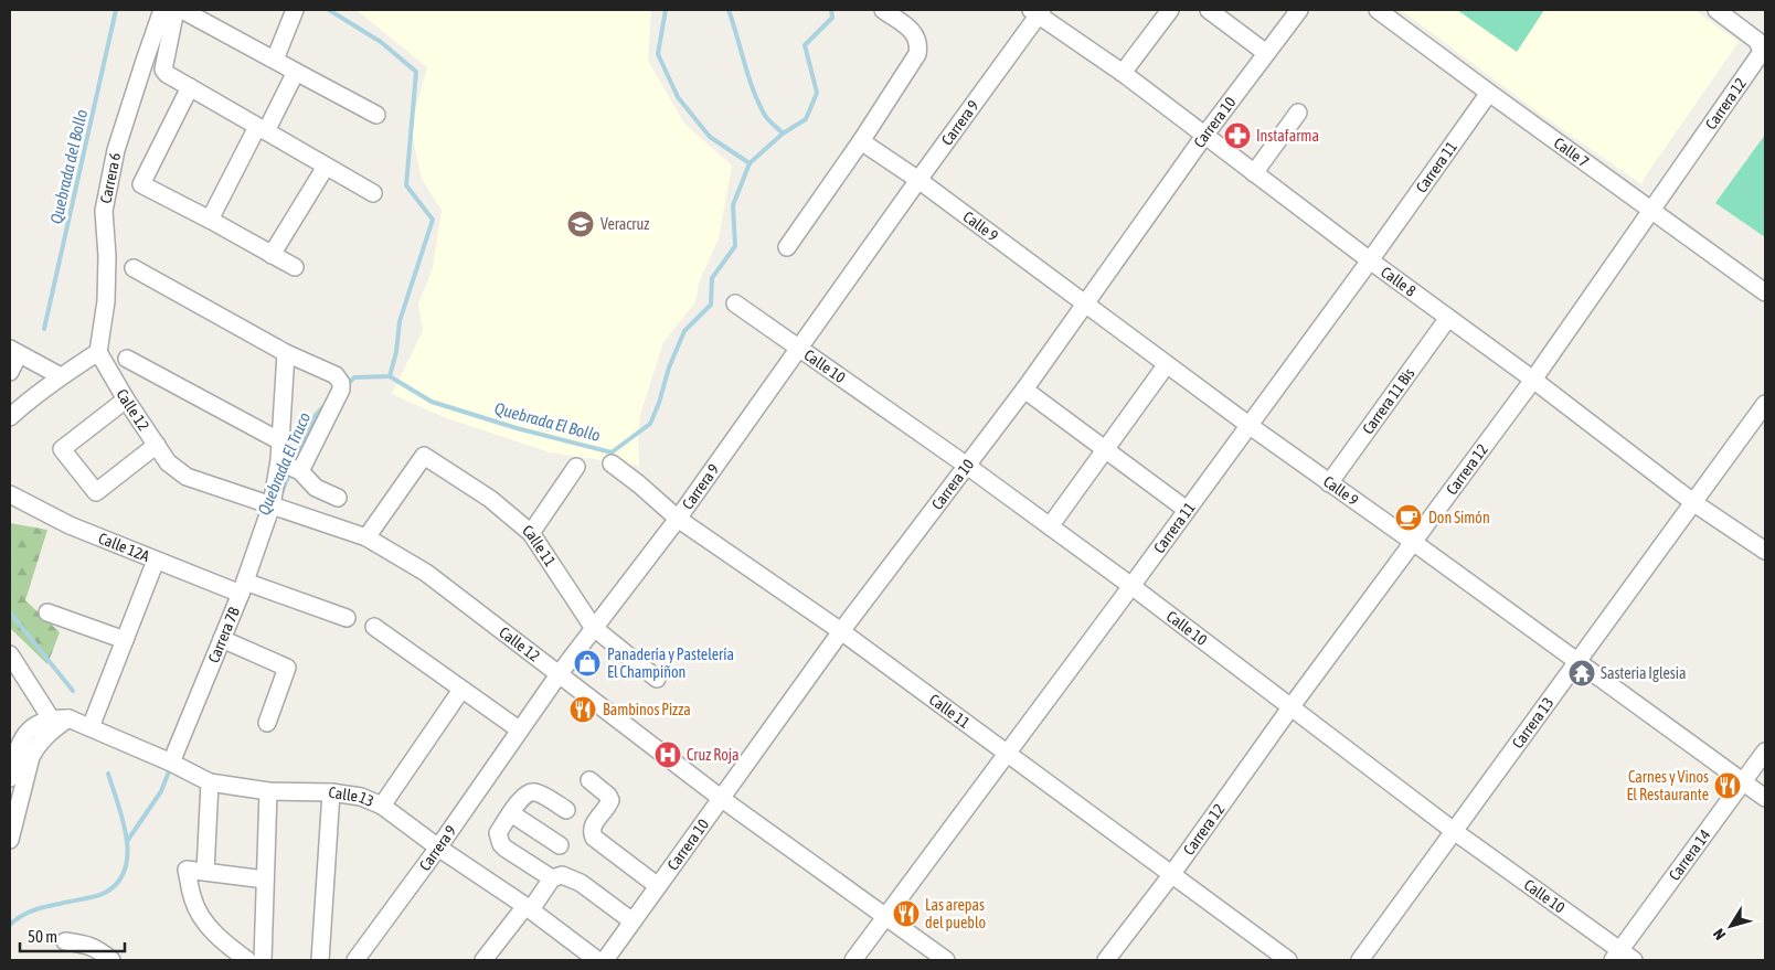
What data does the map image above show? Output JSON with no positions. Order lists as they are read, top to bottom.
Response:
{
  "streets": {
    "street": [
      "Carrera 12",
      "Carrera 9",
      "Carrera 10",
      "Calle 7",
      "Carrera 11",
      "Carrera 6",
      "Calle 9",
      "Calle 8",
      "Calle 10",
      "Carrera 11 Bis",
      "Calle 12",
      "Calle 11",
      "Calle 12A",
      "Carrera 7B",
      "Carrera 13",
      "Calle 13",
      "Carrera 14"
    ]
  },
  "crossings": [
    ["Carrera 12", "Calle 7"],
    ["Carrera 12", "Calle 9"],
    ["Carrera 12", "Calle 8"],
    ["Carrera 12", "Calle 10"],
    ["Carrera 12", "Calle 11"],
    ["Carrera 9", "Calle 9"],
    ["Carrera 9", "Calle 8"],
    ["Carrera 9", "Calle 10"],
    ["Carrera 9", "Calle 12"],
    ["Carrera 9", "Calle 11"],
    ["Carrera 9", "Calle 13"],
    ["Carrera 10", "Calle 9"],
    ["Carrera 10", "Calle 8"],
    ["Carrera 10", "Calle 10"],
    ["Carrera 10", "Calle 12"],
    ["Carrera 10", "Calle 11"],
    ["Calle 7", "Carrera 11"],
    ["Carrera 11", "Calle 9"],
    ["Carrera 11", "Calle 8"],
    ["Carrera 11", "Calle 10"],
    ["Carrera 11", "Calle 12"],
    ["Carrera 11", "Calle 11"],
    ["Carrera 6", "Calle 12"],
    ["Calle 9", "Carrera 11 Bis"],
    ["Calle 9", "Carrera 13"],
    ["Calle 9", "Carrera 14"],
    ["Calle 8", "Carrera 11 Bis"],
    ["Calle 8", "Carrera 13"],
    ["Calle 10", "Carrera 13"],
    ["Calle 10", "Carrera 14"],
    ["Calle 12", "Calle 11"],
    ["Calle 12", "Carrera 7B"],
    ["Calle 12A", "Carrera 7B"],
    ["Carrera 7B", "Calle 13"]
  ],
  "water": ["Quebrada del Bollo", "Quebrada El Bollo", "Quebrada El Truco"],
  "places": {
    "pharmacy": ["Instafarma"],
    "school or university": ["Veracruz"],
    "cafe": ["Don Simón"],
    "shop": ["Panadería y Pastelería El Champiñon"],
    "temple": ["Sasteria Iglesia"],
    "restaurant": ["Bambinos Pizza", "Carnes y Vinos El Restaurante", "Las arepas del pueblo"],
    "hospital": ["Cruz Roja"]
  },
  "scale_bar": "50 m",
  "north": "bottom left"
}
